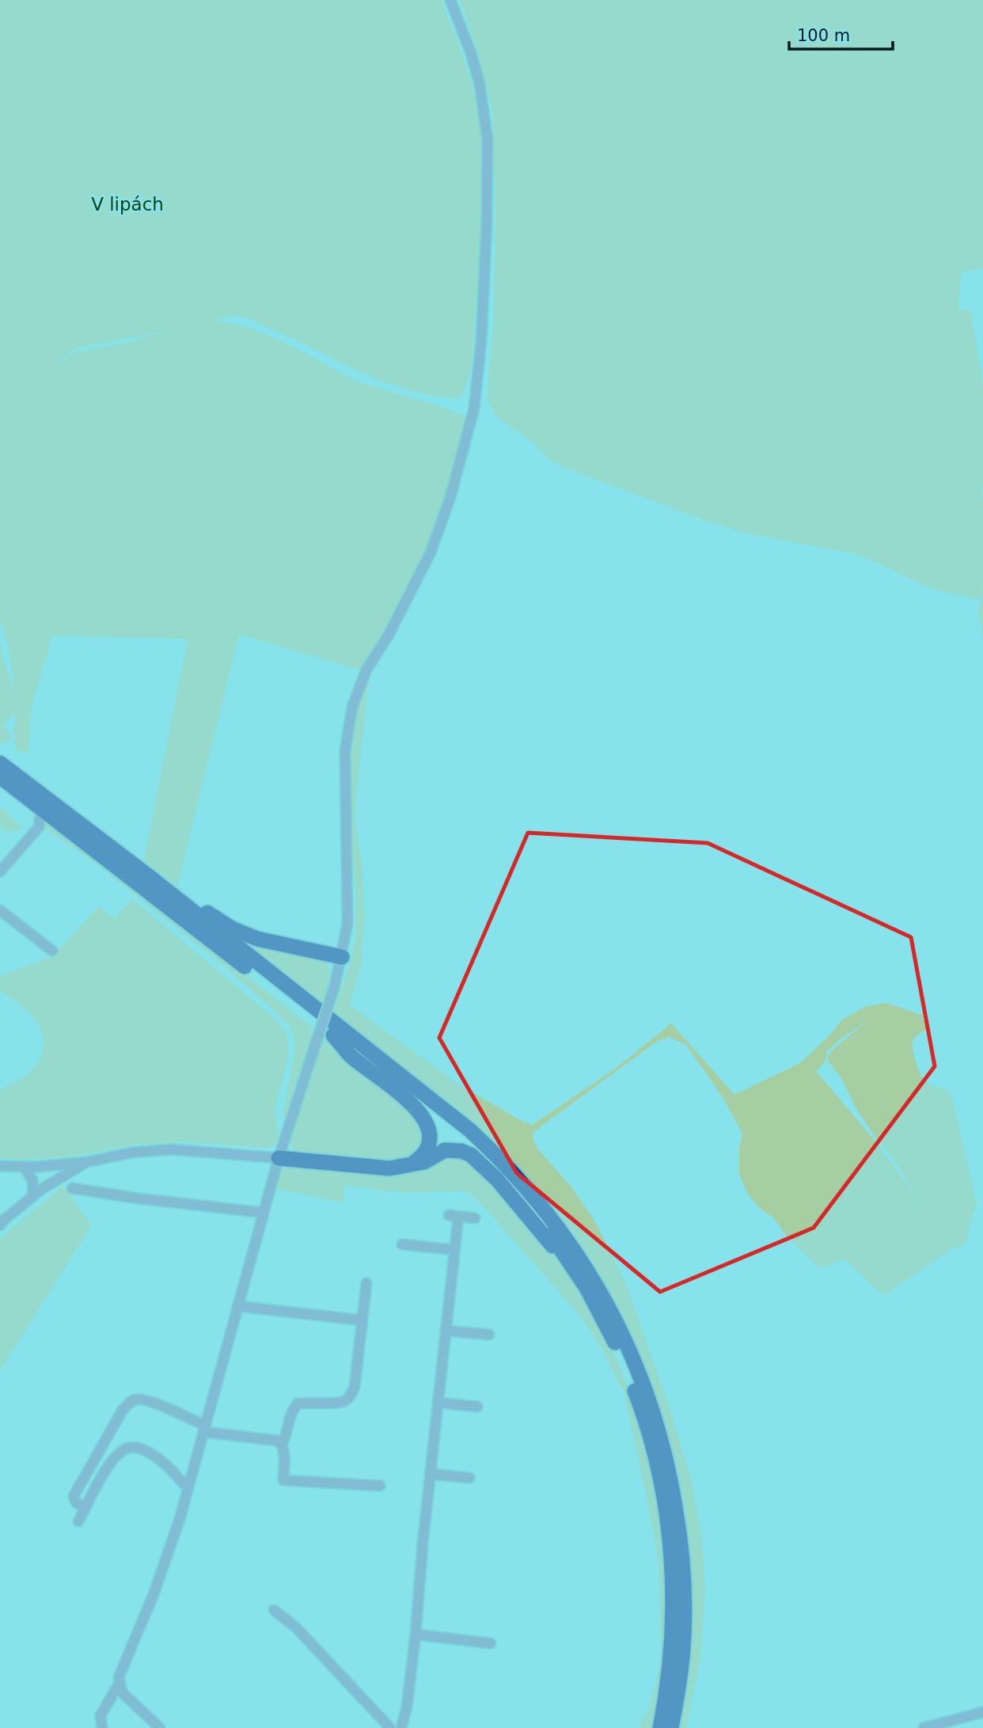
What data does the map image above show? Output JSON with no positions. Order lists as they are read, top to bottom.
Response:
{
  "parks": ["V lipách"],
  "scale_bar": "100 m"
}
